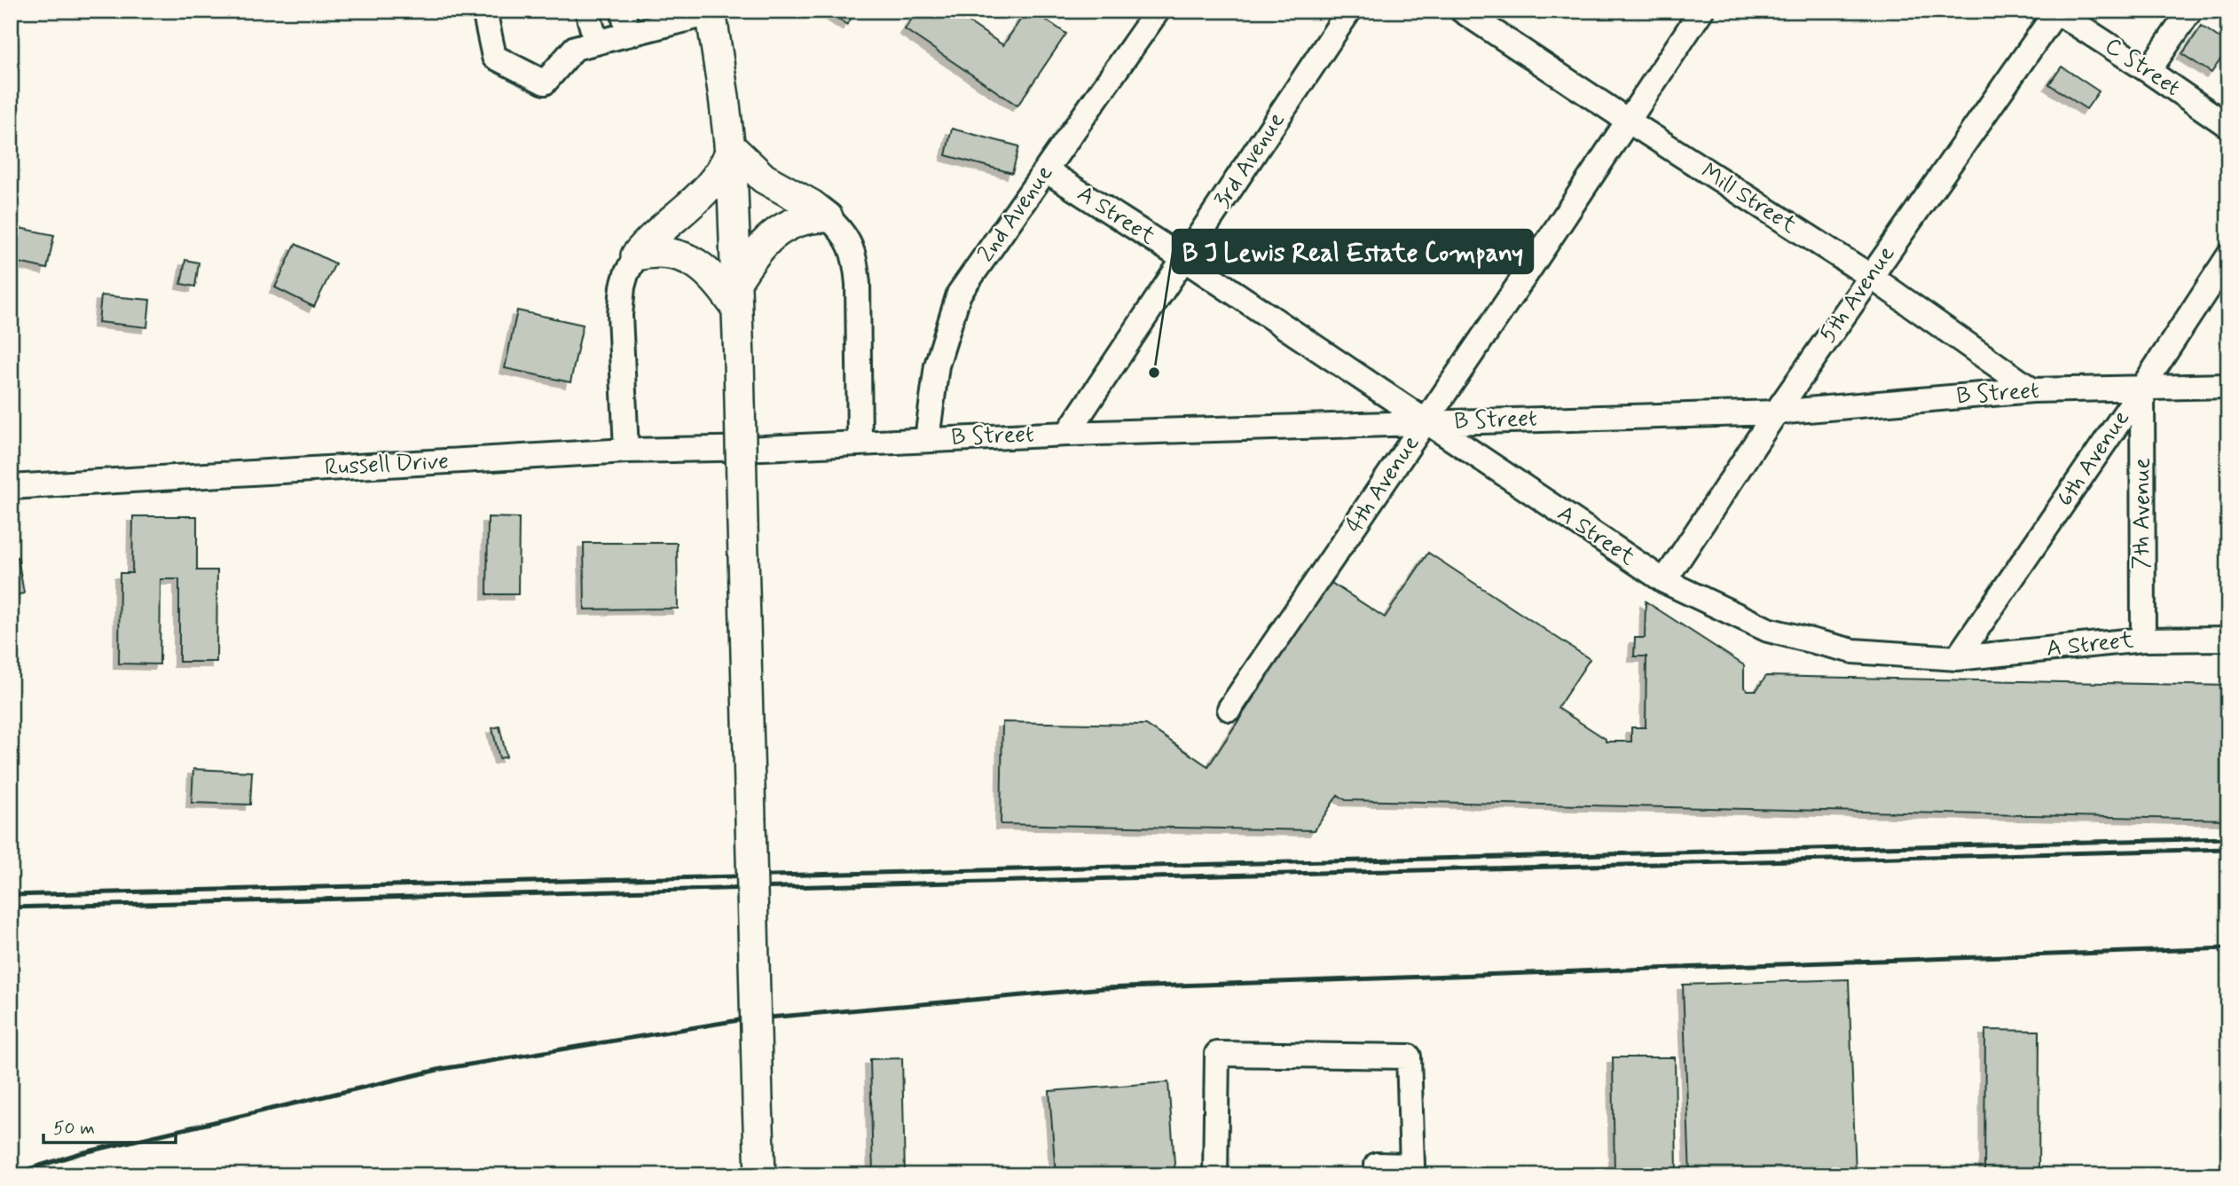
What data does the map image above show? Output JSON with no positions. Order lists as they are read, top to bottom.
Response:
{
  "streets": {
    "street": [
      "C Street",
      "3rd Avenue",
      "Mill Street",
      "2nd Avenue",
      "A Street",
      "5th Avenue",
      "B Street",
      "6th Avenue",
      "Russell Drive",
      "4th Avenue",
      "7th Avenue"
    ]
  },
  "crossings": [
    ["C Street", "5th Avenue"],
    ["3rd Avenue", "A Street"],
    ["3rd Avenue", "B Street"],
    ["Mill Street", "5th Avenue"],
    ["Mill Street", "B Street"],
    ["Mill Street", "4th Avenue"],
    ["2nd Avenue", "A Street"],
    ["2nd Avenue", "B Street"],
    ["A Street", "5th Avenue"],
    ["A Street", "B Street"],
    ["A Street", "6th Avenue"],
    ["A Street", "4th Avenue"],
    ["A Street", "7th Avenue"],
    ["5th Avenue", "B Street"],
    ["B Street", "6th Avenue"],
    ["B Street", "Russell Drive"],
    ["B Street", "4th Avenue"],
    ["B Street", "7th Avenue"],
    ["6th Avenue", "7th Avenue"]
  ],
  "places": ["B J Lewis Real Estate Company"],
  "scale_bar": "50 m"
}
